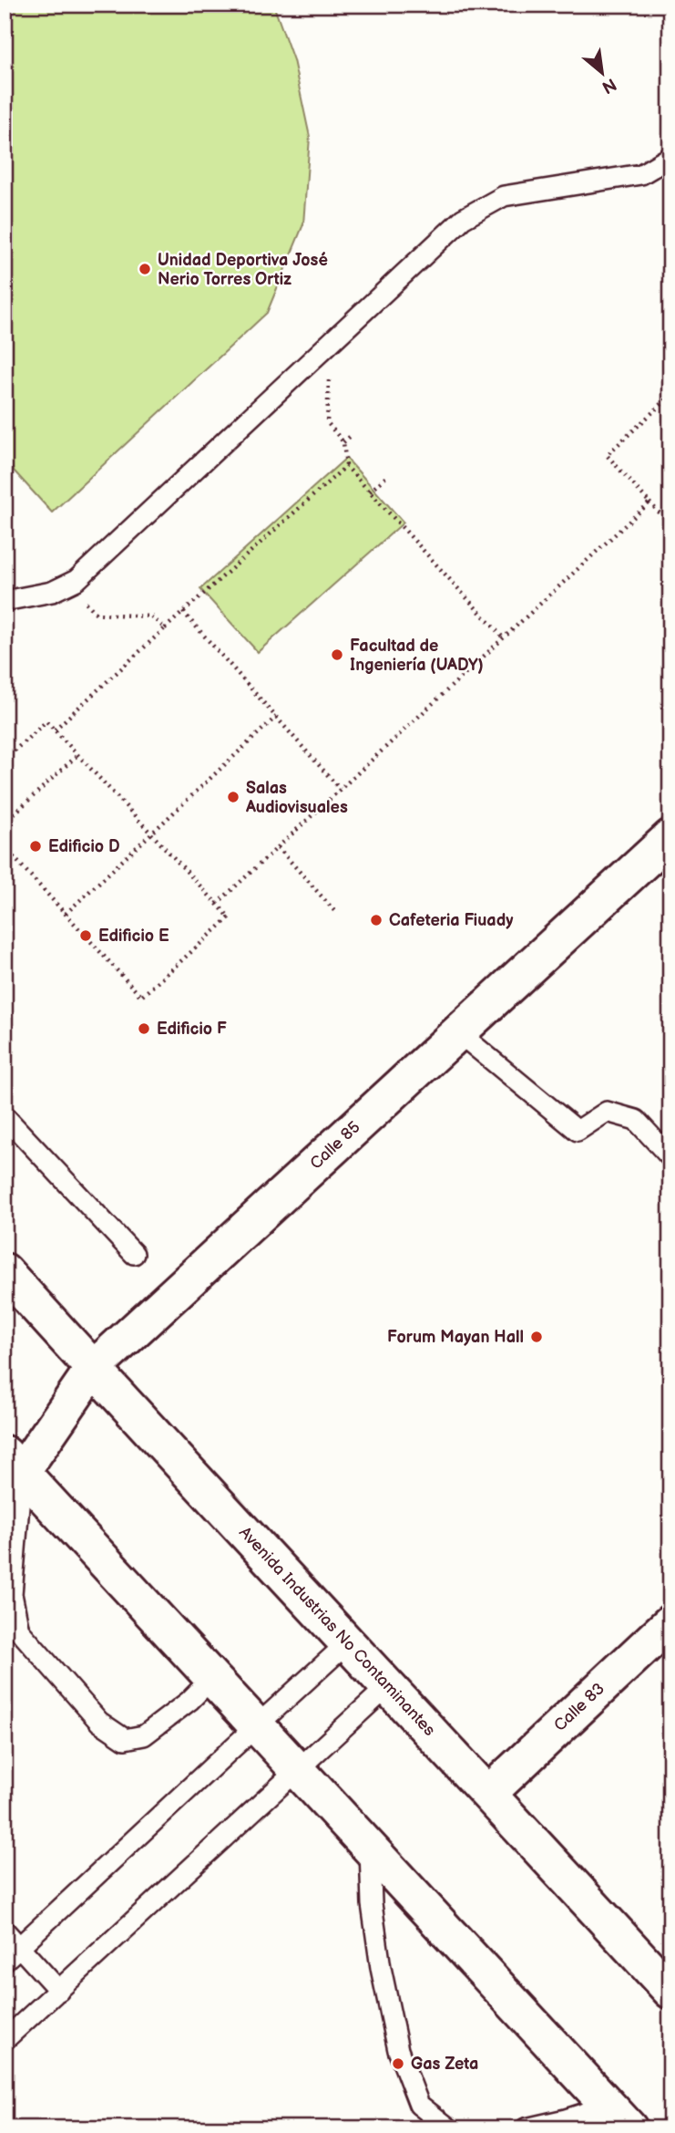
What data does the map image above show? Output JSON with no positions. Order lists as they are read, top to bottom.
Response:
{
  "streets": {
    "main road": ["Calle 85", "Avenida Industrias No Contaminantes", "Calle 83"]
  },
  "crossings": [
    ["Calle 85", "Avenida Industrias No Contaminantes"],
    ["Avenida Industrias No Contaminantes", "Calle 83"]
  ],
  "places": [
    "Unidad Deportiva José Nerio Torres Ortiz",
    "Facultad de Ingeniería (UADY)",
    "Salas Audiovisuales",
    "Edificio D",
    "Cafeteria Fiuady",
    "Edificio E",
    "Edificio F",
    "Forum Mayan Hall",
    "Gas Zeta"
  ],
  "north": "bottom right"
}
